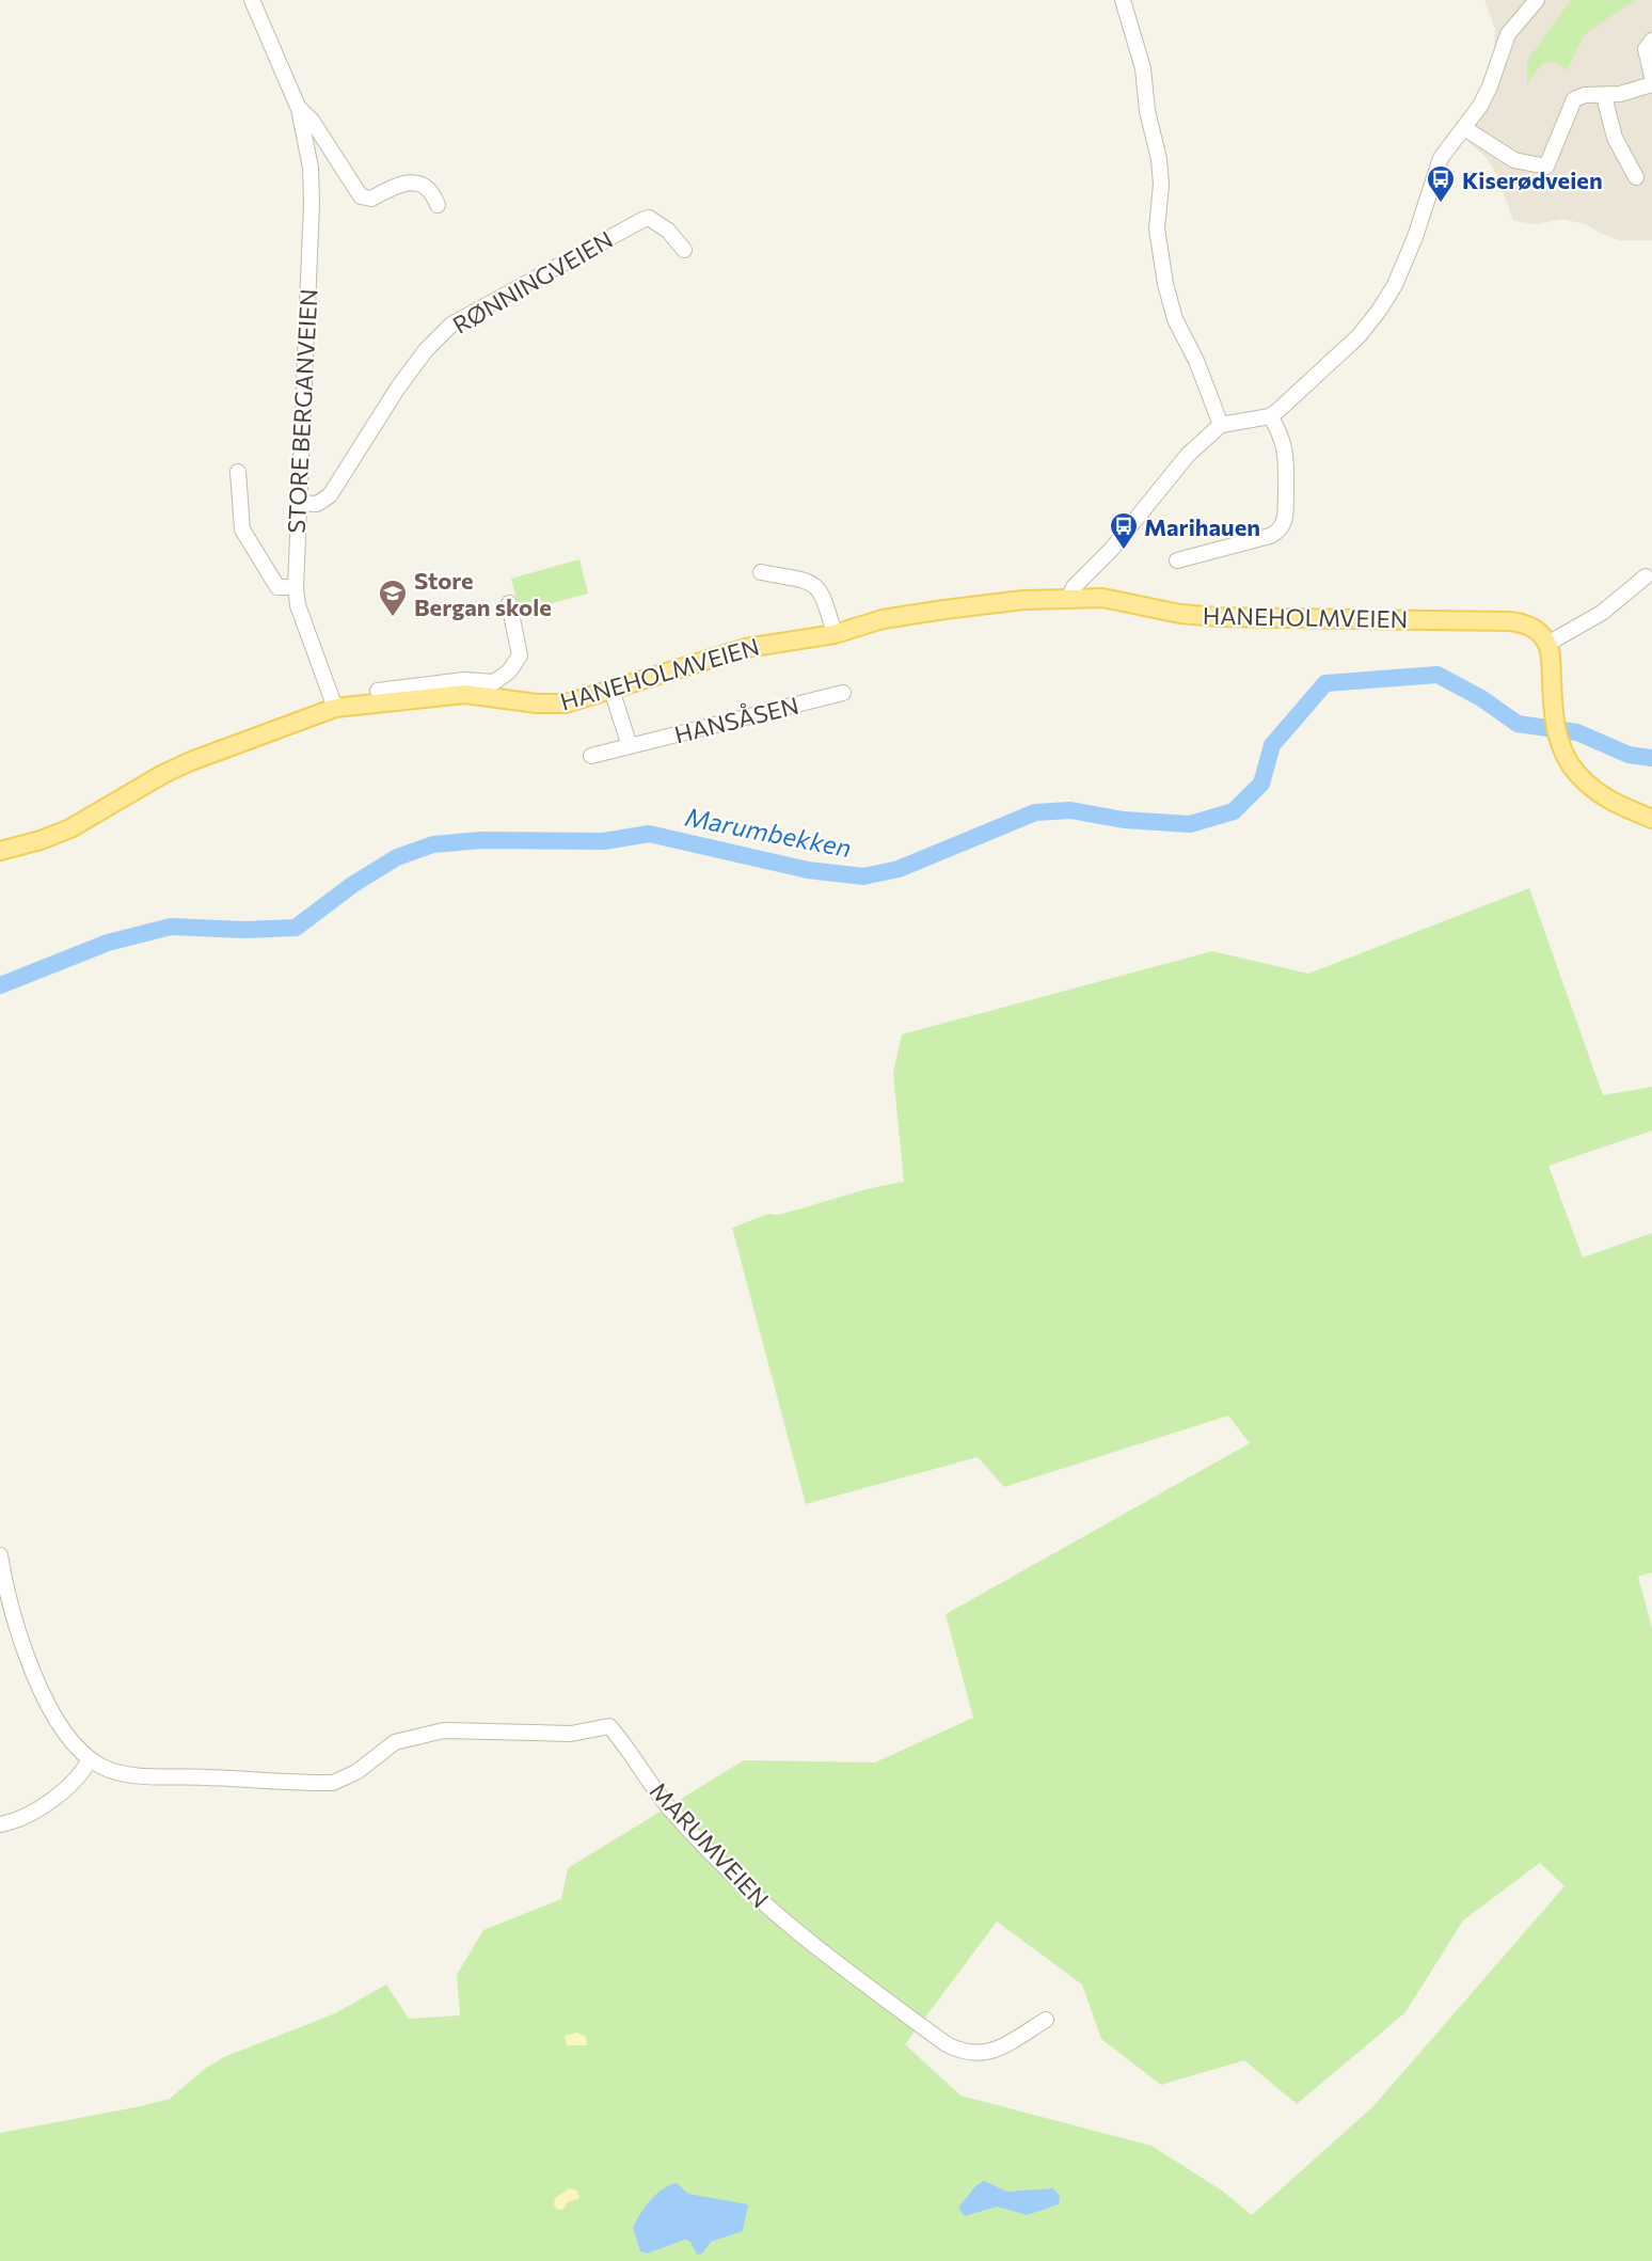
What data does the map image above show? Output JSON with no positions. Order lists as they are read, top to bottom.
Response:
{
  "streets": {
    "main road": ["HANEHOLMVEIEN"],
    "street": [
      "RØNNINGVEIEN",
      "STORE BERGANVEIEN",
      "HANSÅSEN",
      "MARUMVEIEN"
    ]
  },
  "crossings": [
    ["RØNNINGVEIEN", "STORE BERGANVEIEN"],
    ["STORE BERGANVEIEN", "HANEHOLMVEIEN"]
  ],
  "water": ["Marumbekken"],
  "places": {
    "bus stop": ["Kiserødveien", "Marihauen"],
    "school or university": ["Store Bergan skole"]
  }
}
